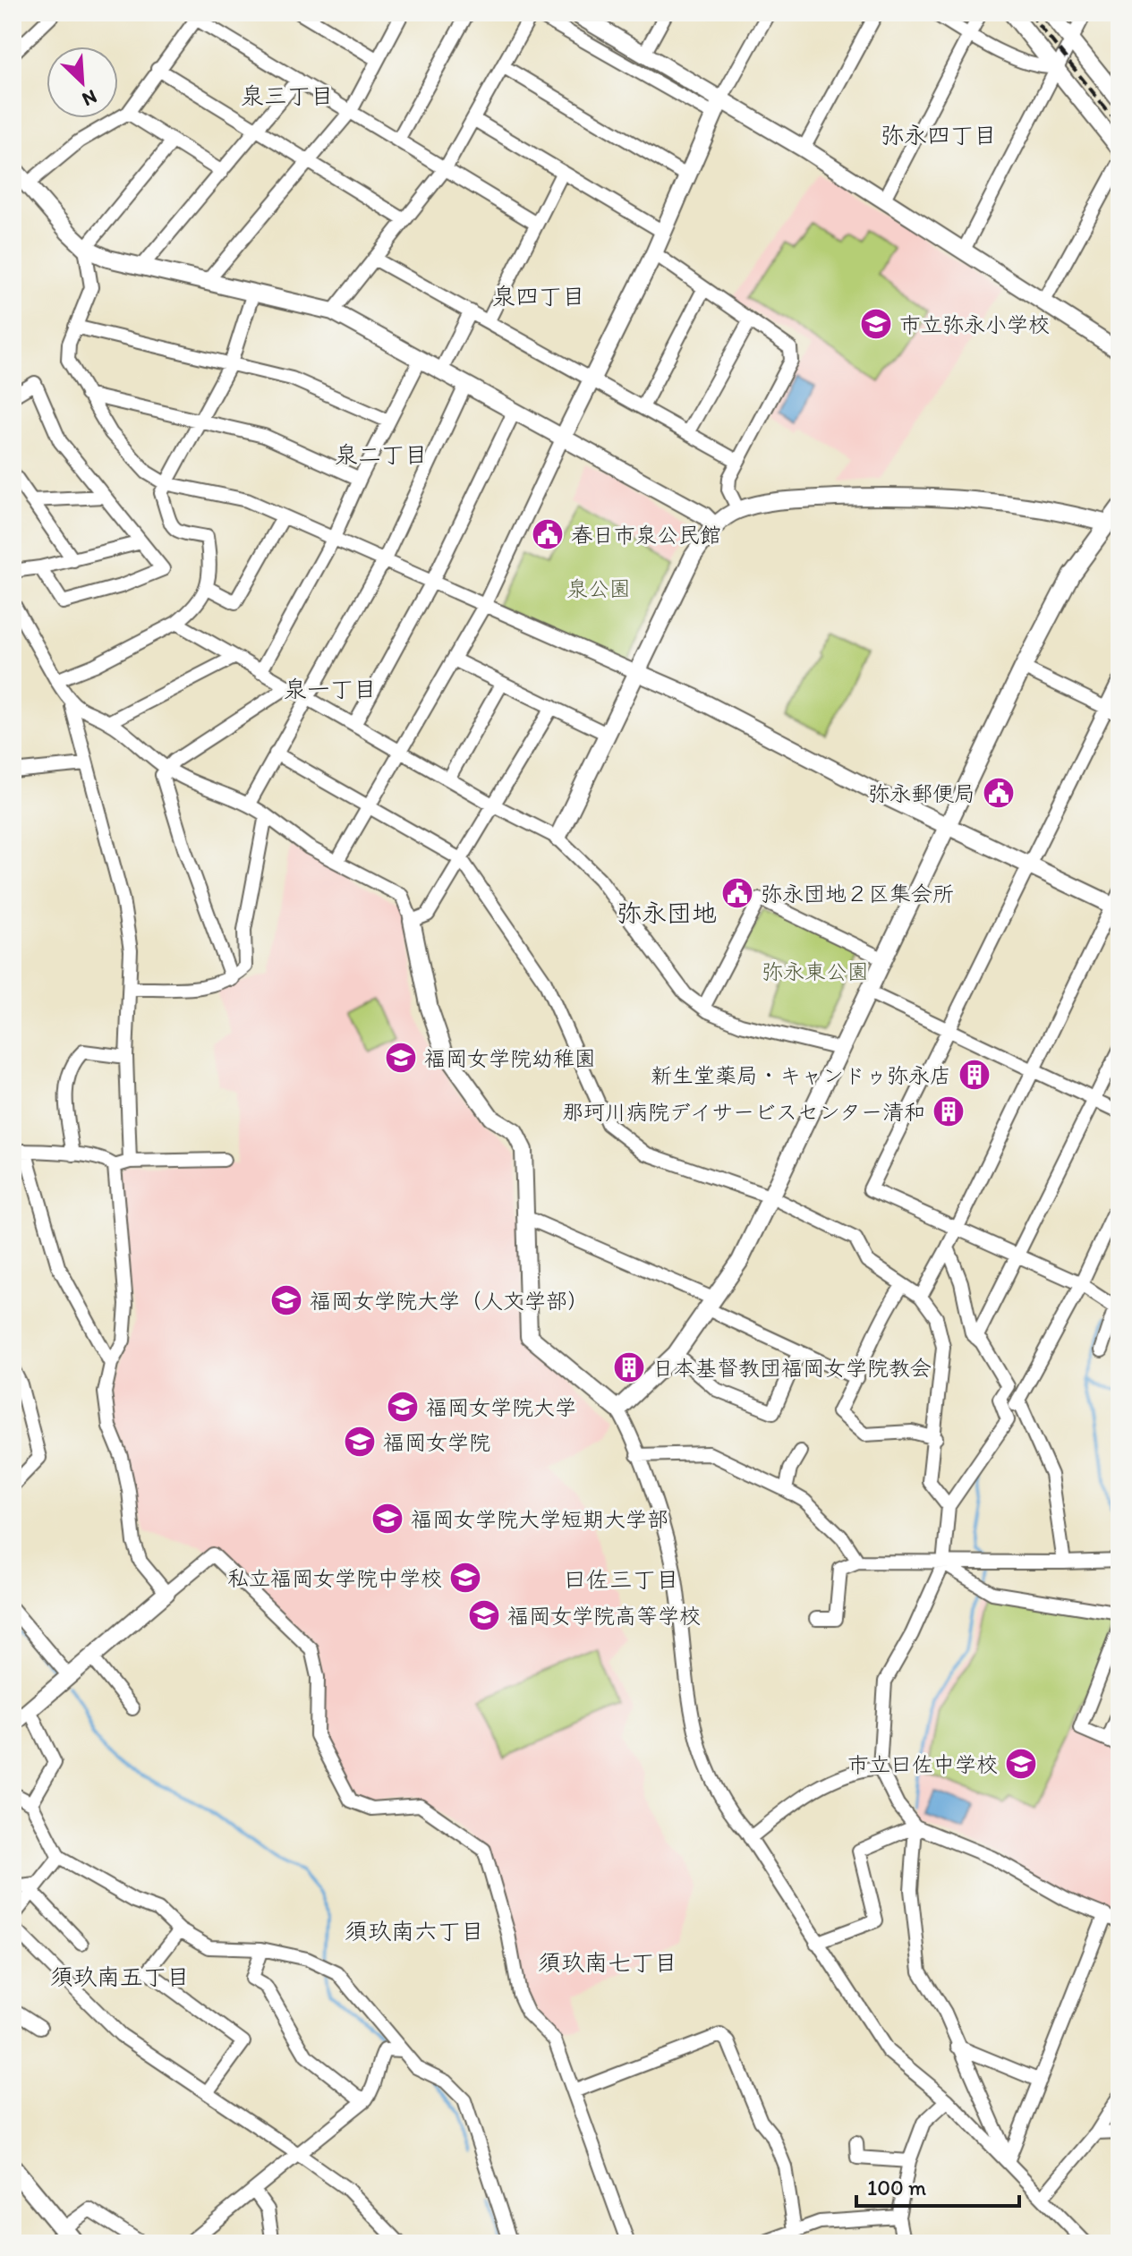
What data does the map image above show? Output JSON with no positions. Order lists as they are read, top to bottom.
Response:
{
  "districts": [
    "泉三丁目",
    "弥永四丁目",
    "泉四丁目",
    "泉二丁目",
    "泉一丁目",
    "弥永団地",
    "曰佐三丁目",
    "須玖南六丁目",
    "須玖南七丁目",
    "須玖南五丁目"
  ],
  "parks": ["泉公園", "弥永東公園"],
  "places": {
    "school or university": [
      "市立弥永小学校",
      "福岡女学院幼稚園",
      "福岡女学院大学（人文学部）",
      "福岡女学院大学",
      "福岡女学院",
      "福岡女学院大学短期大学部",
      "私立福岡女学院中学校",
      "福岡女学院高等学校",
      "市立曰佐中学校"
    ],
    "public building": ["春日市泉公民館", "弥永郵便局", "弥永団地２区集会所"],
    "building": ["新生堂薬局・キャンドゥ弥永店", "那珂川病院デイサービスセンター清和", "日本基督教団福岡女学院教会"]
  },
  "scale_bar": "100 m",
  "north": "bottom right"
}
